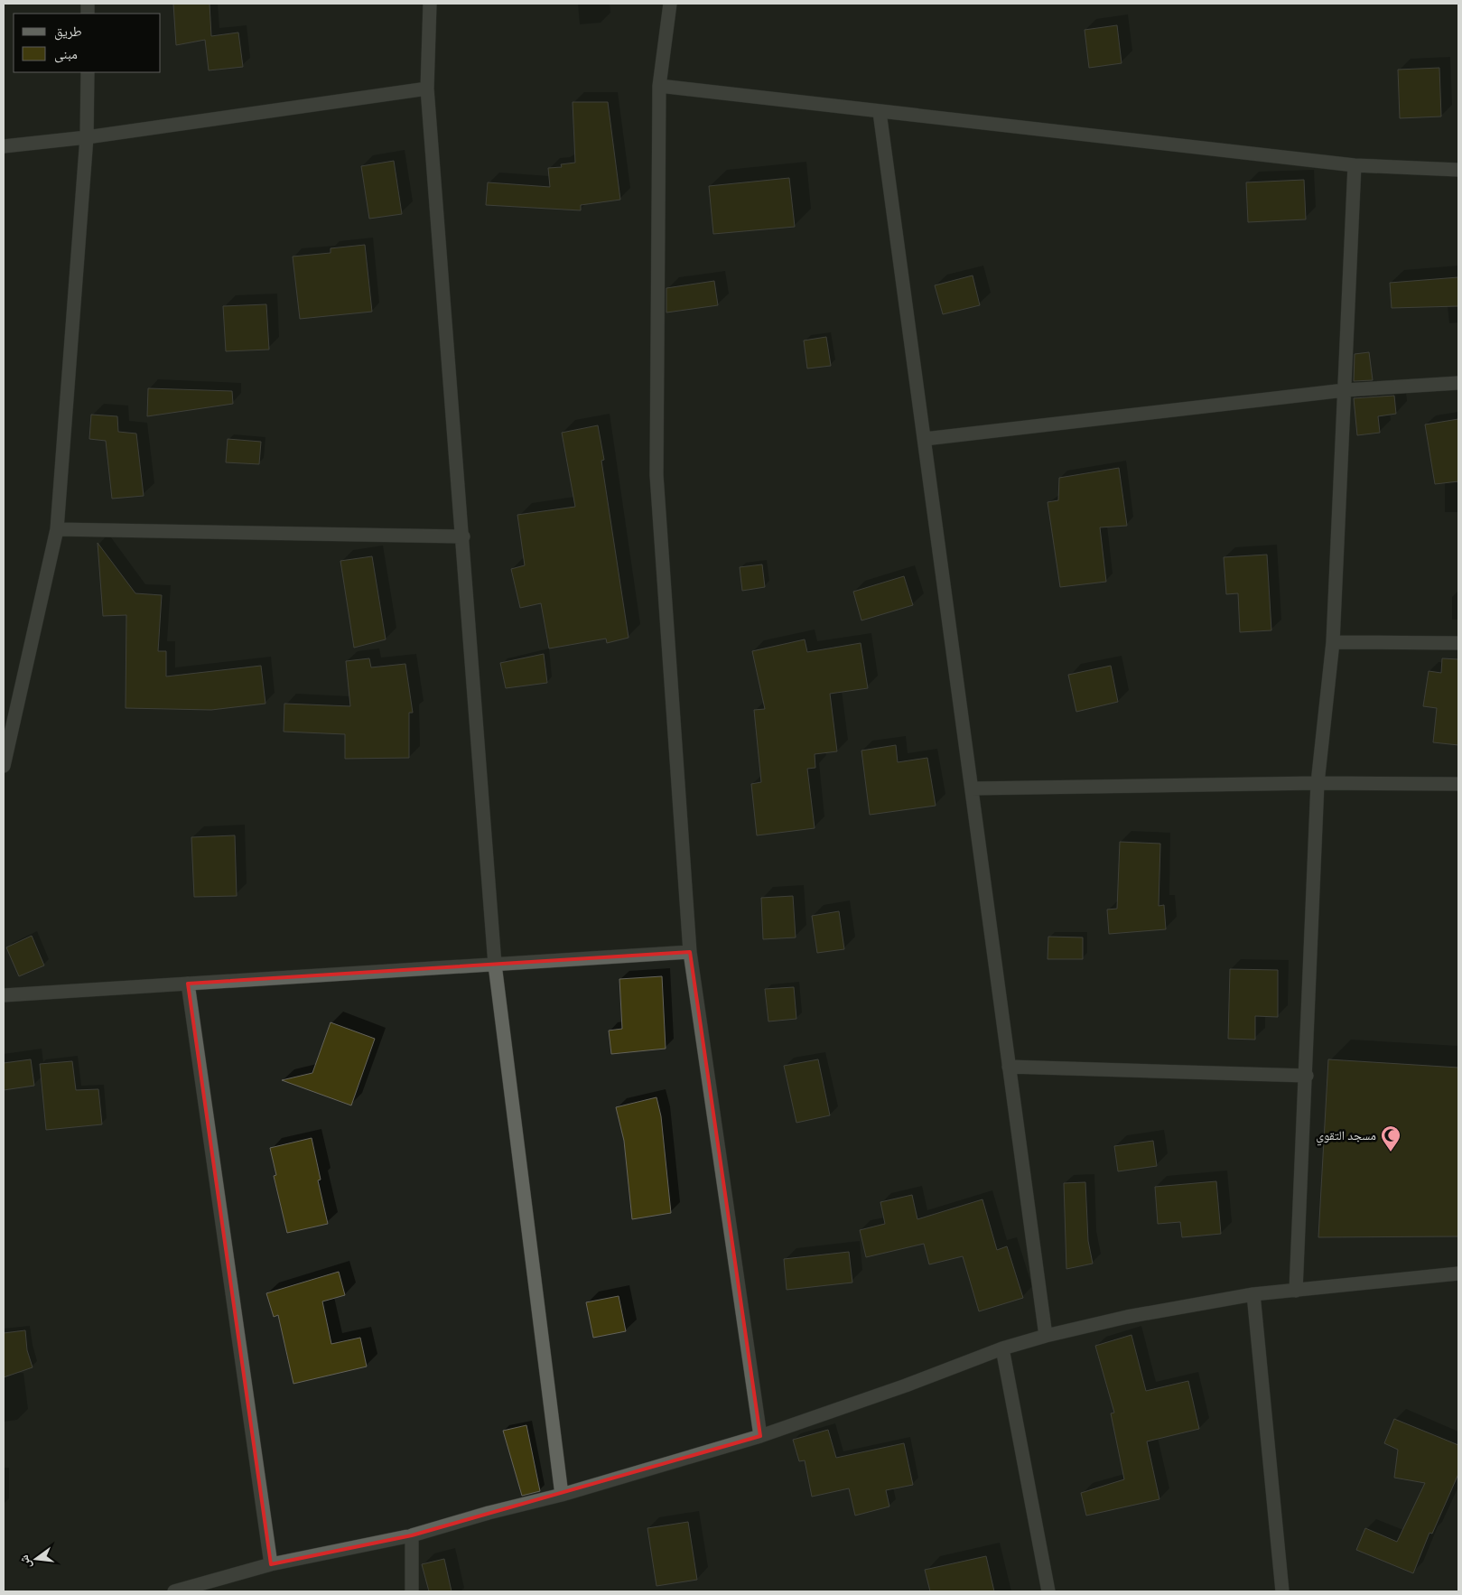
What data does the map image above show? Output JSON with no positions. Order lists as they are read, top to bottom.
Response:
{
  "places": {
    "mosque": ["مسجد التقوي"]
  },
  "legend": ["طريق", "مبنى"],
  "north": "left"
}
